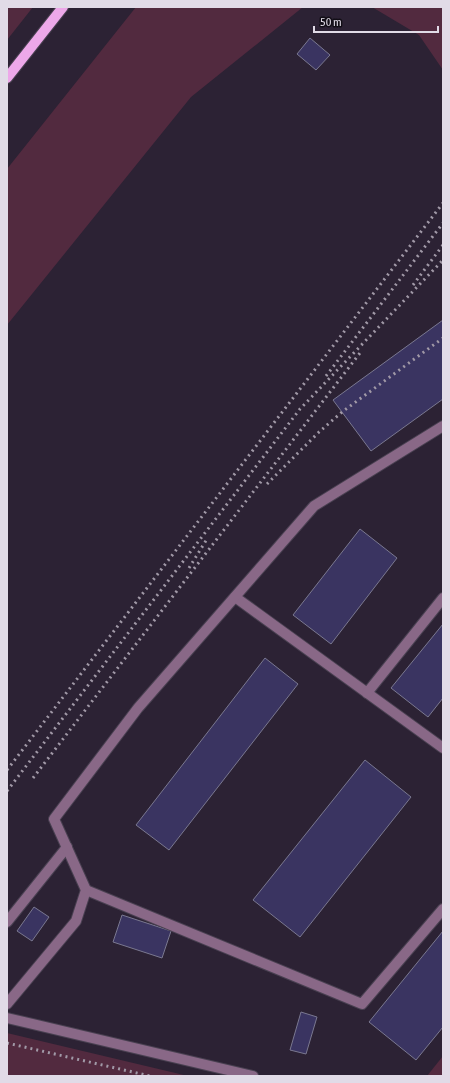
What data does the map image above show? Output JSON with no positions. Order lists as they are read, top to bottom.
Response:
{
  "scale_bar": "50 m"
}
